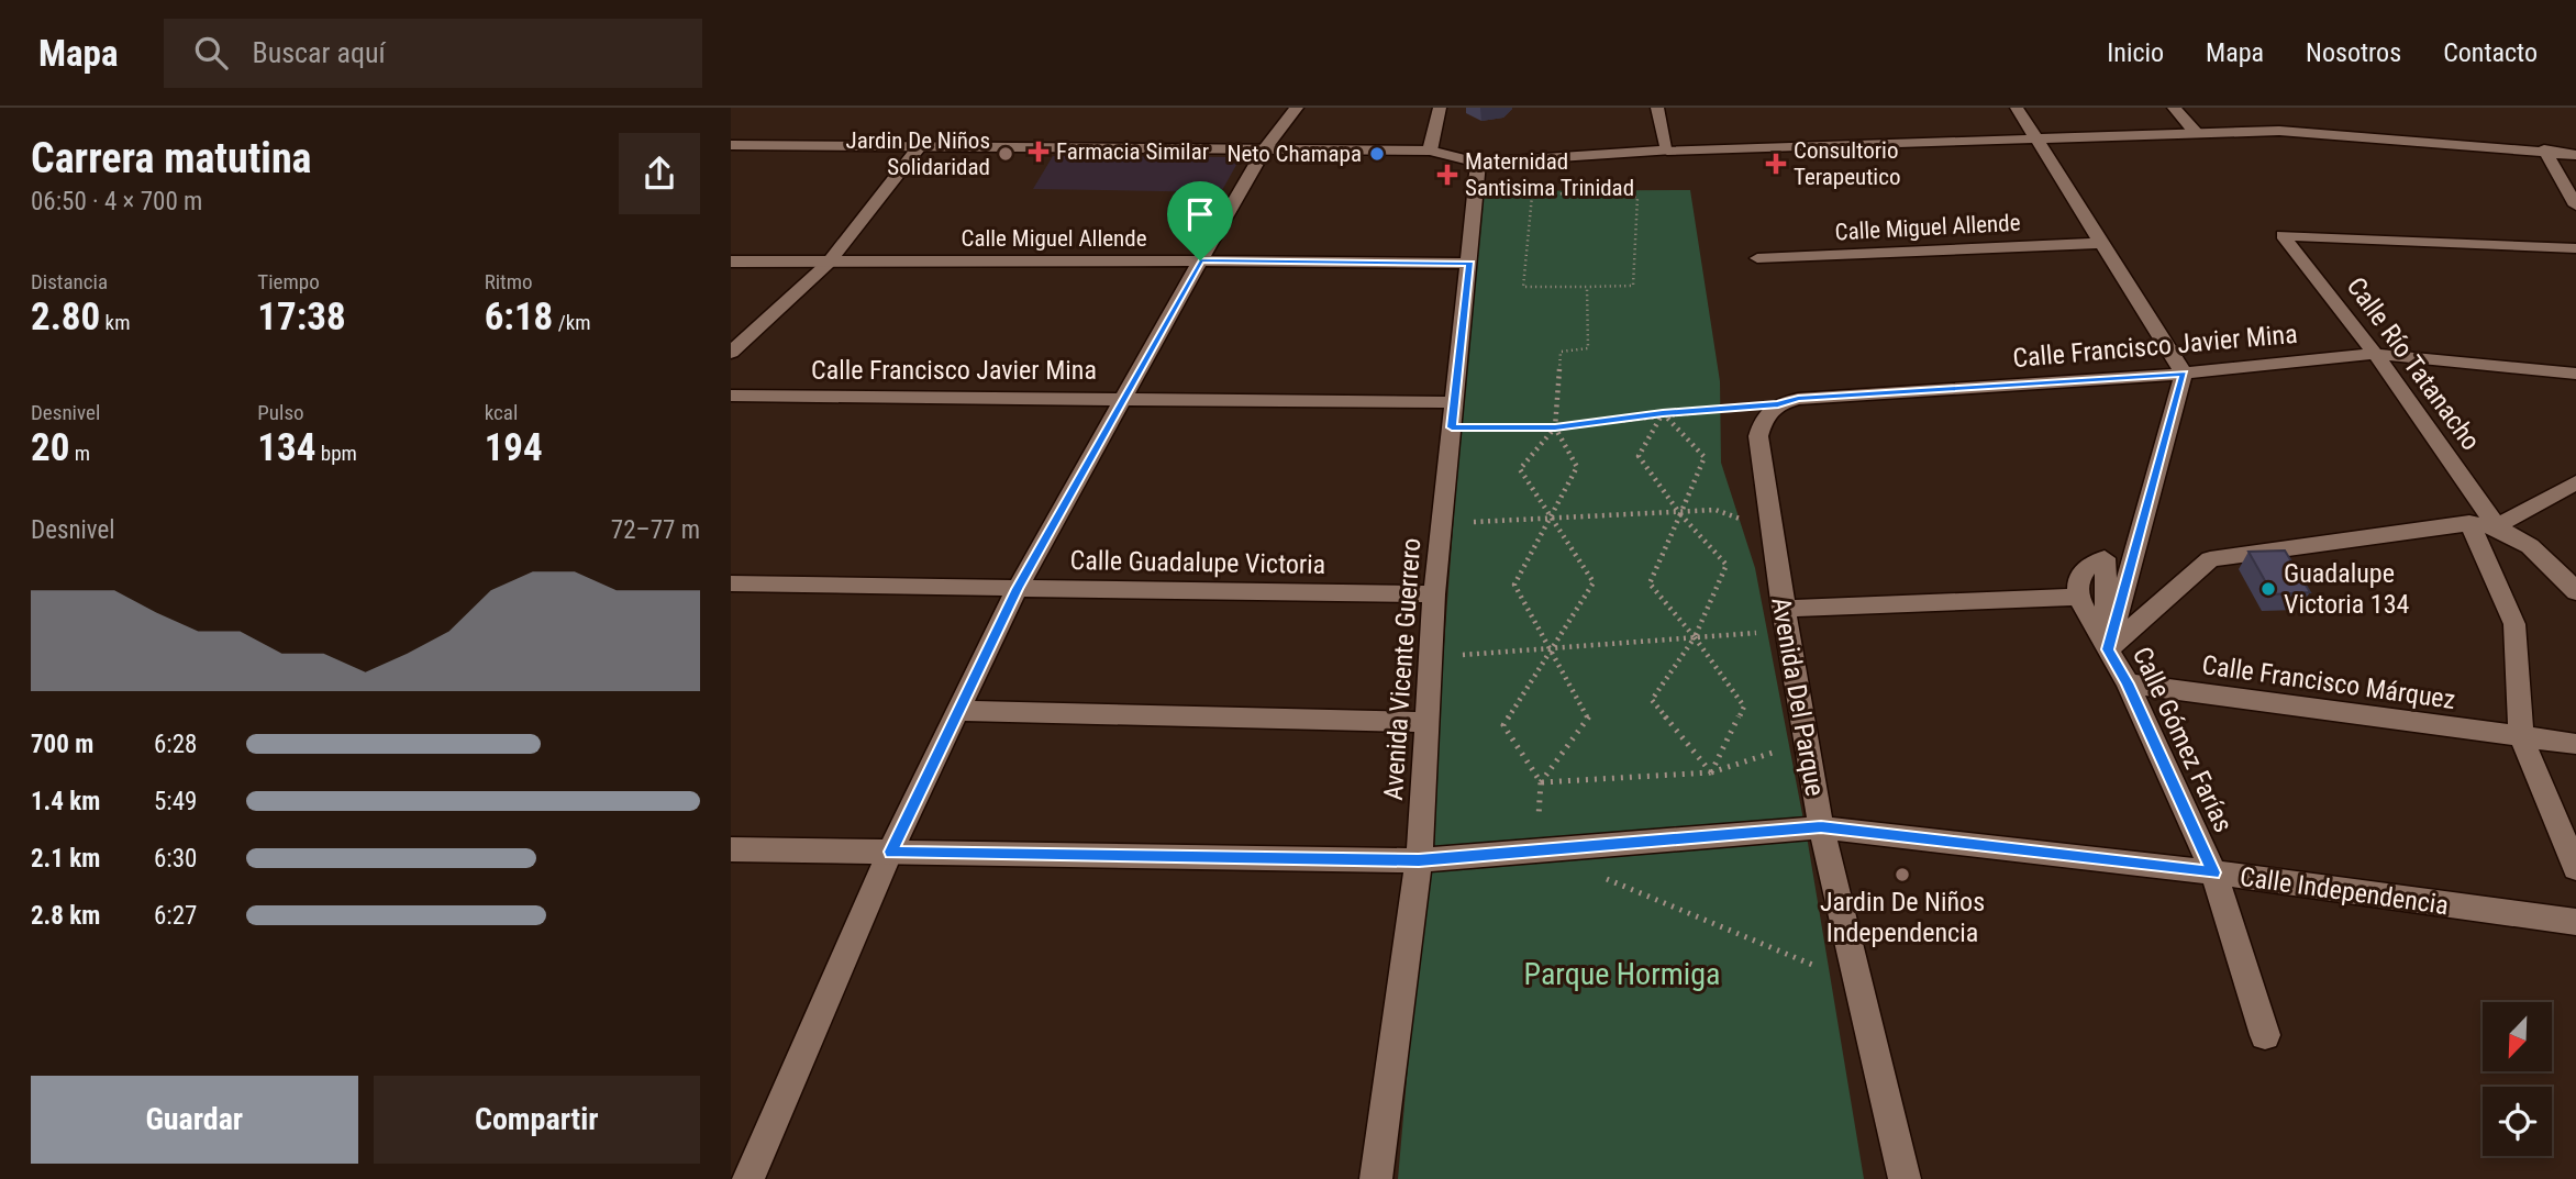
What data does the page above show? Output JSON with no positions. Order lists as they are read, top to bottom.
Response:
{
  "streets": {
    "street": [
      "Calle Miguel Allende",
      "Calle Francisco Javier Mina",
      "Calle Río Tatanacho",
      "Calle Guadalupe Victoria",
      "Avenida Vicente Guerrero",
      "Calle Francisco Márquez",
      "Avenida Del Parque",
      "Calle Gómez Farías",
      "Calle Independencia"
    ]
  },
  "crossings": [
    ["Calle Miguel Allende", "Avenida Vicente Guerrero"],
    ["Calle Francisco Javier Mina", "Calle Río Tatanacho"],
    ["Calle Francisco Javier Mina", "Avenida Vicente Guerrero"],
    ["Calle Francisco Javier Mina", "Avenida Del Parque"],
    ["Calle Guadalupe Victoria", "Avenida Vicente Guerrero"],
    ["Avenida Vicente Guerrero", "Calle Independencia"],
    ["Calle Francisco Márquez", "Calle Gómez Farías"],
    ["Avenida Del Parque", "Calle Independencia"],
    ["Calle Gómez Farías", "Calle Independencia"]
  ],
  "parks": ["Parque Hormiga"],
  "places": {
    "health": ["Farmacia Similar", "Consultorio Terapeutico", "Maternidad Santisima Trinidad"],
    "other": [
      "Jardin De Niños Solidaridad",
      "Neto Chamapa",
      "Guadalupe Victoria 134",
      "Jardin De Niños Independencia"
    ]
  },
  "north": "bottom left",
  "page": {
    "header": "Mapa",
    "search": "Buscar aquí",
    "nav": [
      "Inicio",
      "Mapa",
      "Nosotros",
      "Contacto"
    ],
    "heading": ["Carrera matutina", "06:50 · 4 × 700 m"],
    "stats": [
      ["Distancia", "2.80 km"],
      ["Tiempo", "17:38"],
      ["Ritmo", "6:18 /km"],
      ["Desnivel", "20 m"],
      ["Pulso", "134 bpm"],
      ["kcal", "194"]
    ],
    "chart": ["Desnivel", "72–77 m"],
    "list": [
      {
        "name": "700 m",
        "note": "6:28"
      },
      {
        "name": "1.4 km",
        "note": "5:49"
      },
      {
        "name": "2.1 km",
        "note": "6:30"
      },
      {
        "name": "2.8 km",
        "note": "6:27"
      }
    ],
    "buttons": ["Guardar", "Compartir"]
  }
}
